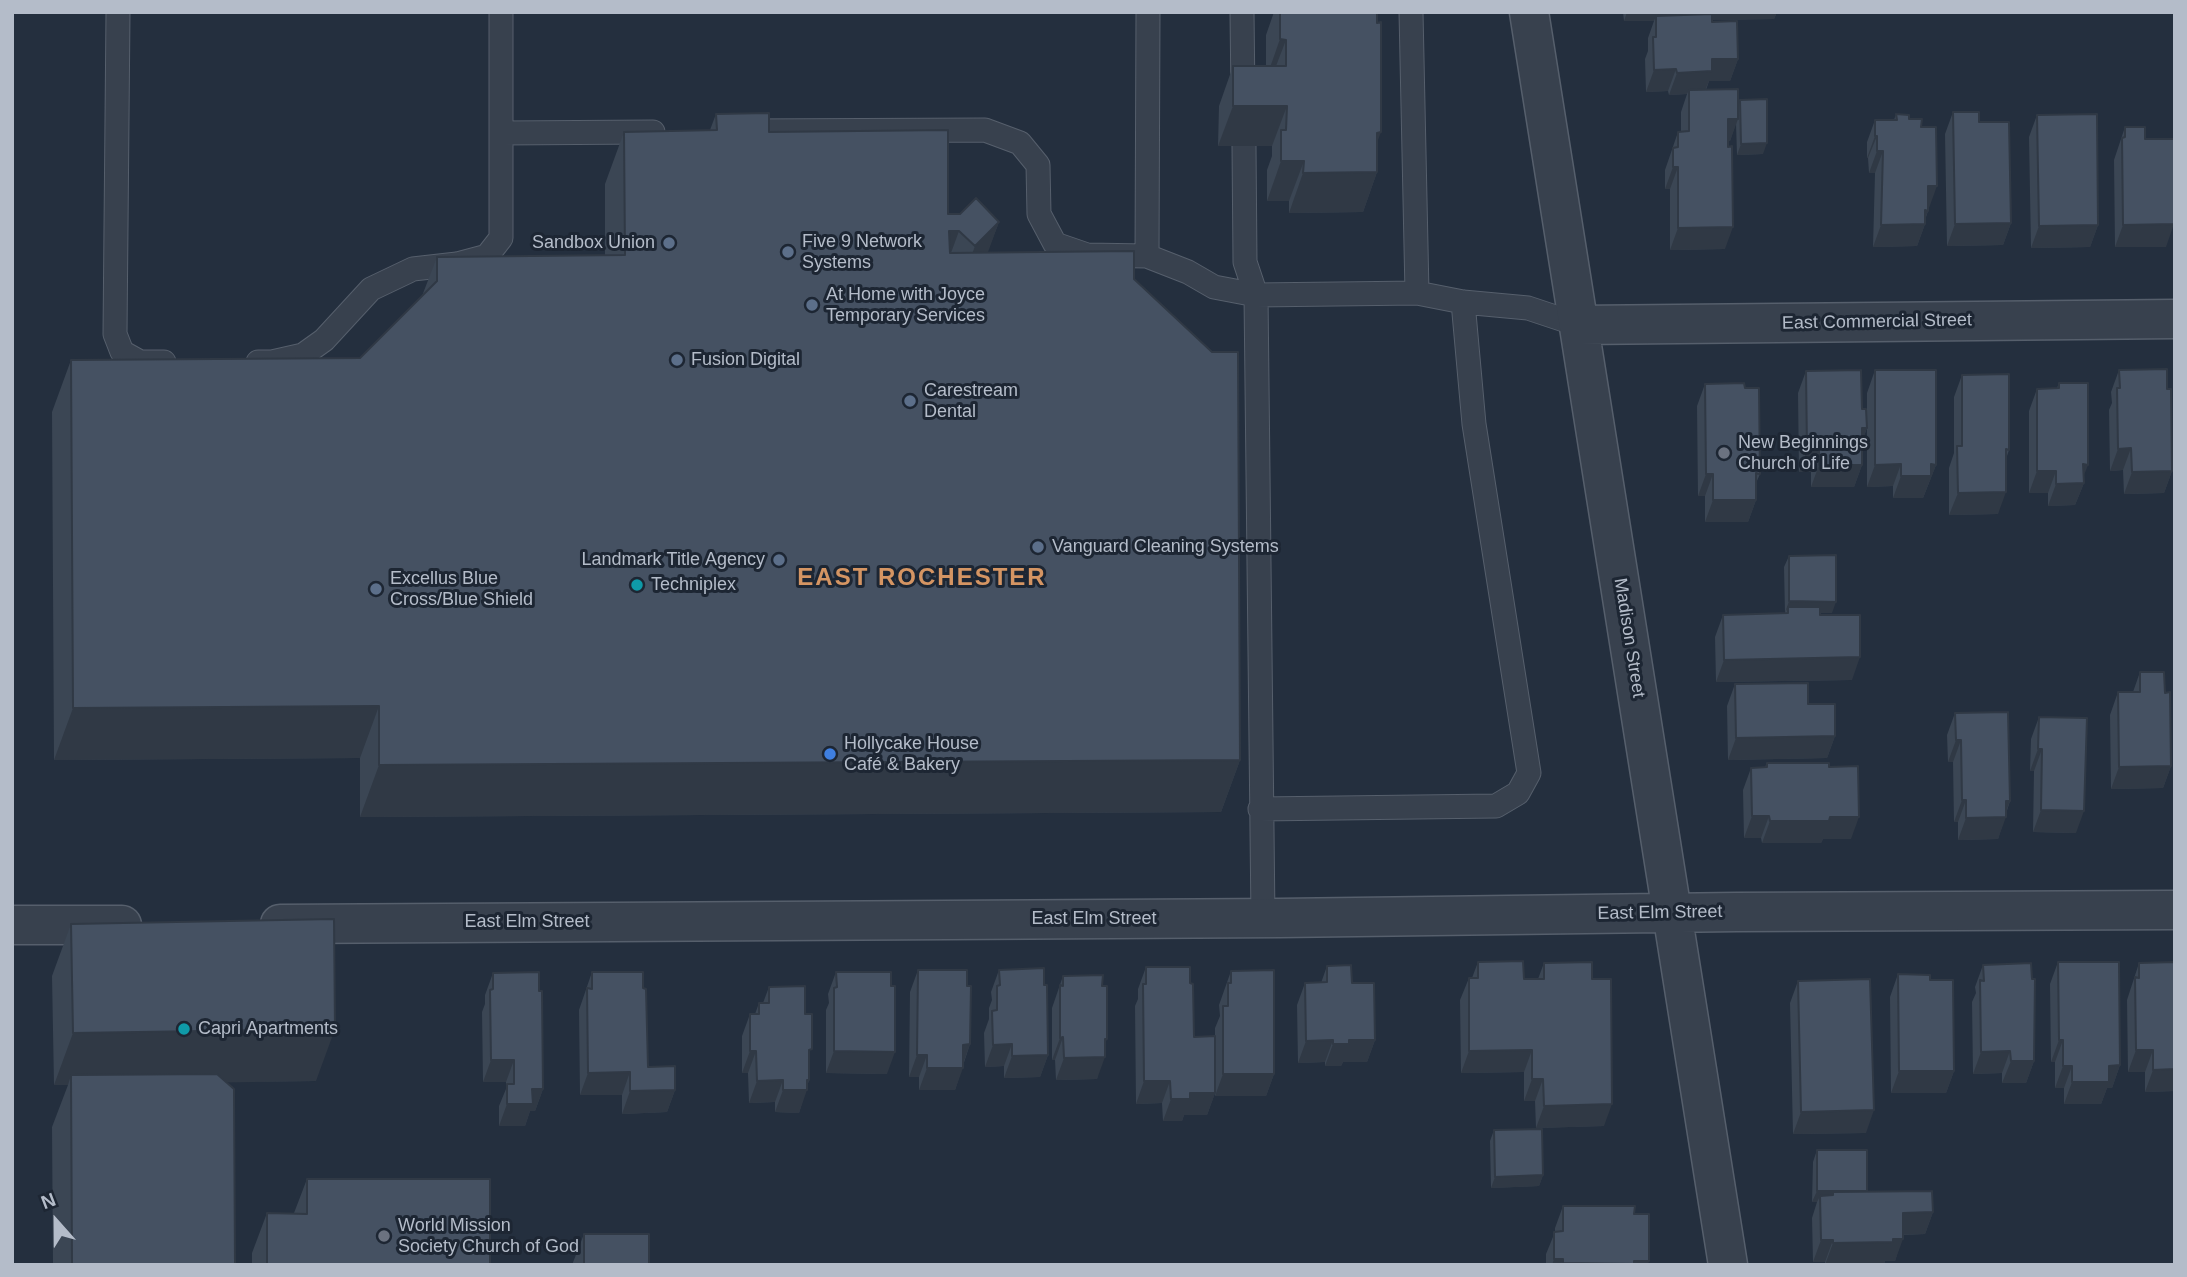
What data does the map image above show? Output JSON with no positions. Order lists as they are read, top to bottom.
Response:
{
  "streets": {
    "street": ["East Commercial Street", "Madison Street", "East Elm Street"]
  },
  "crossings": [
    ["East Commercial Street", "Madison Street"],
    ["Madison Street", "East Elm Street"]
  ],
  "districts": ["EAST ROCHESTER"],
  "places": [
    "Sandbox Union",
    "Five 9 Network Systems",
    "At Home with Joyce Temporary Services",
    "Fusion Digital",
    "Carestream Dental",
    "New Beginnings Church of Life",
    "Vanguard Cleaning Systems",
    "Landmark Title Agency",
    "Techniplex",
    "Excellus Blue Cross/Blue Shield",
    "Hollycake House Café & Bakery",
    "Capri Apartments",
    "World Mission Society Church of God"
  ],
  "north": "top"
}
